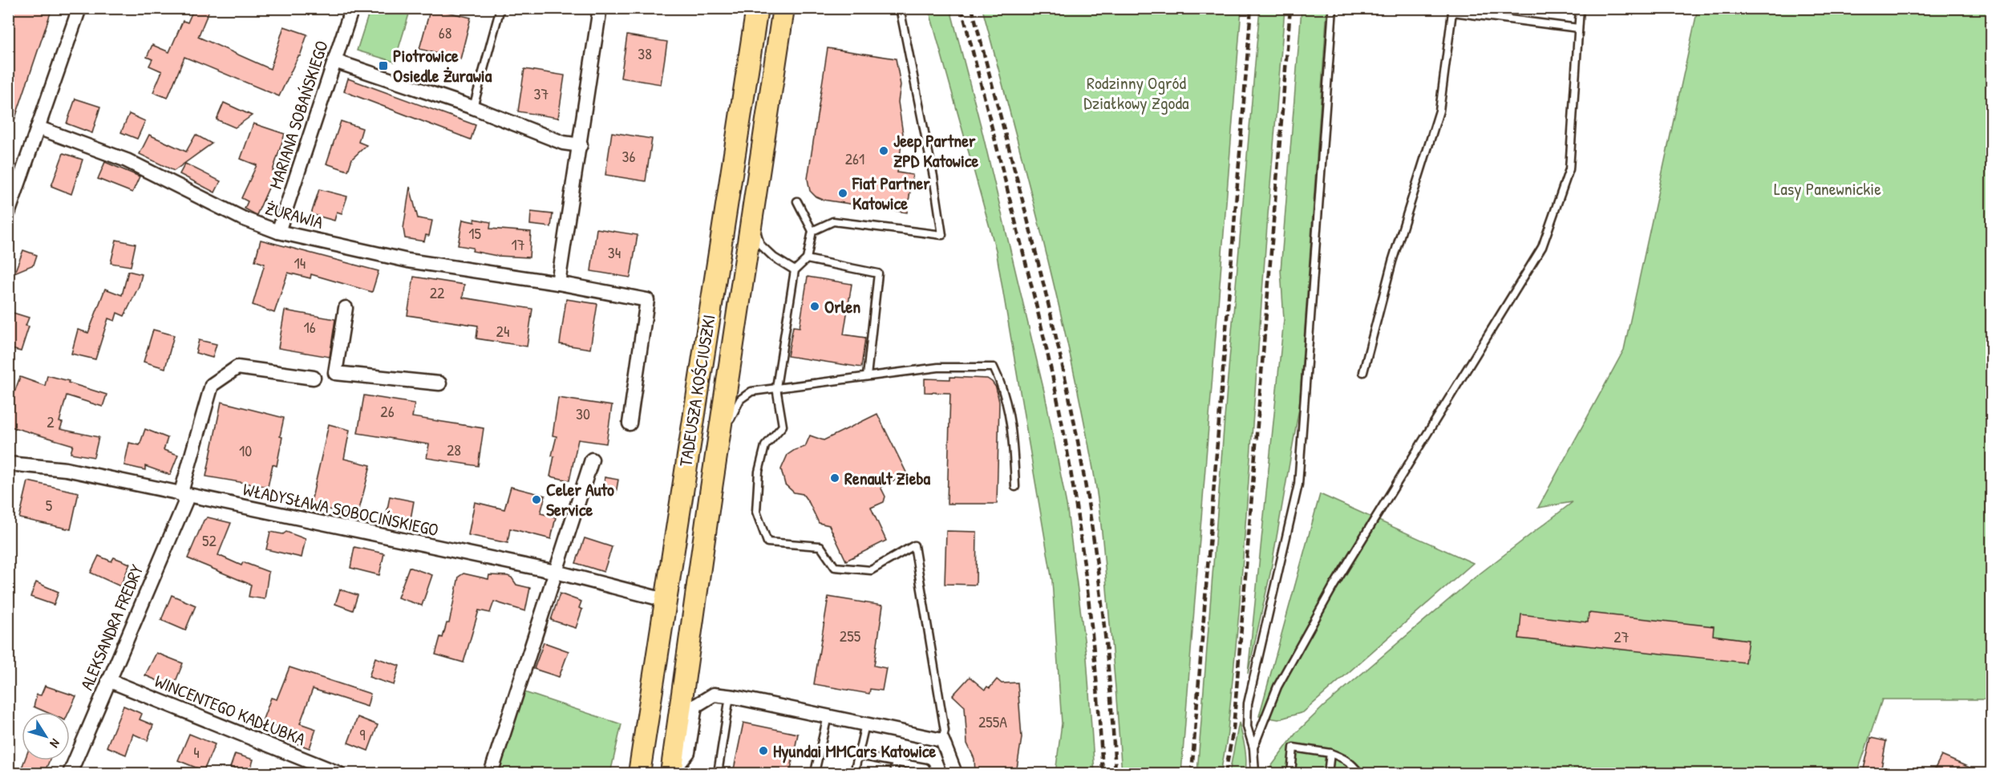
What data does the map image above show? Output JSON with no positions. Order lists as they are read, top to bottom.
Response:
{
  "streets": {
    "main road": ["TADEUSZA KOŚCIUSZKI"],
    "street": [
      "MARIANA SOBAŃSKIEGO",
      "ŻURAWIA",
      "WŁADYSŁAWA SOBOCIŃSKIEGO",
      "ALEKSANDRA FREDRY",
      "WINCENTEGO KADŁUBKA"
    ]
  },
  "crossings": [
    ["MARIANA SOBAŃSKIEGO", "ŻURAWIA"],
    ["TADEUSZA KOŚCIUSZKI", "WŁADYSŁAWA SOBOCIŃSKIEGO"],
    ["WŁADYSŁAWA SOBOCIŃSKIEGO", "ALEKSANDRA FREDRY"],
    ["ALEKSANDRA FREDRY", "WINCENTEGO KADŁUBKA"]
  ],
  "parks": ["Rodzinny Ogród Działkowy Zgoda", "Lasy Panewnickie"],
  "places": {
    "transit": ["Piotrowice Osiedle Żurawia"],
    "other": [
      "Jeep Partner ZPD Katowice",
      "Fiat Partner Katowice",
      "Orlen",
      "Renault Zieba",
      "Celer Auto Service",
      "Hyundai MMCars Katowice"
    ]
  },
  "house_numbers": [
    "68",
    "38",
    "37",
    "36",
    "261",
    "15",
    "17",
    "34",
    "14",
    "22",
    "16",
    "24",
    "26",
    "30",
    "2",
    "28",
    "10",
    "5",
    "52",
    "255",
    "27",
    "255A",
    "9",
    "4"
  ],
  "north": "bottom right"
}
